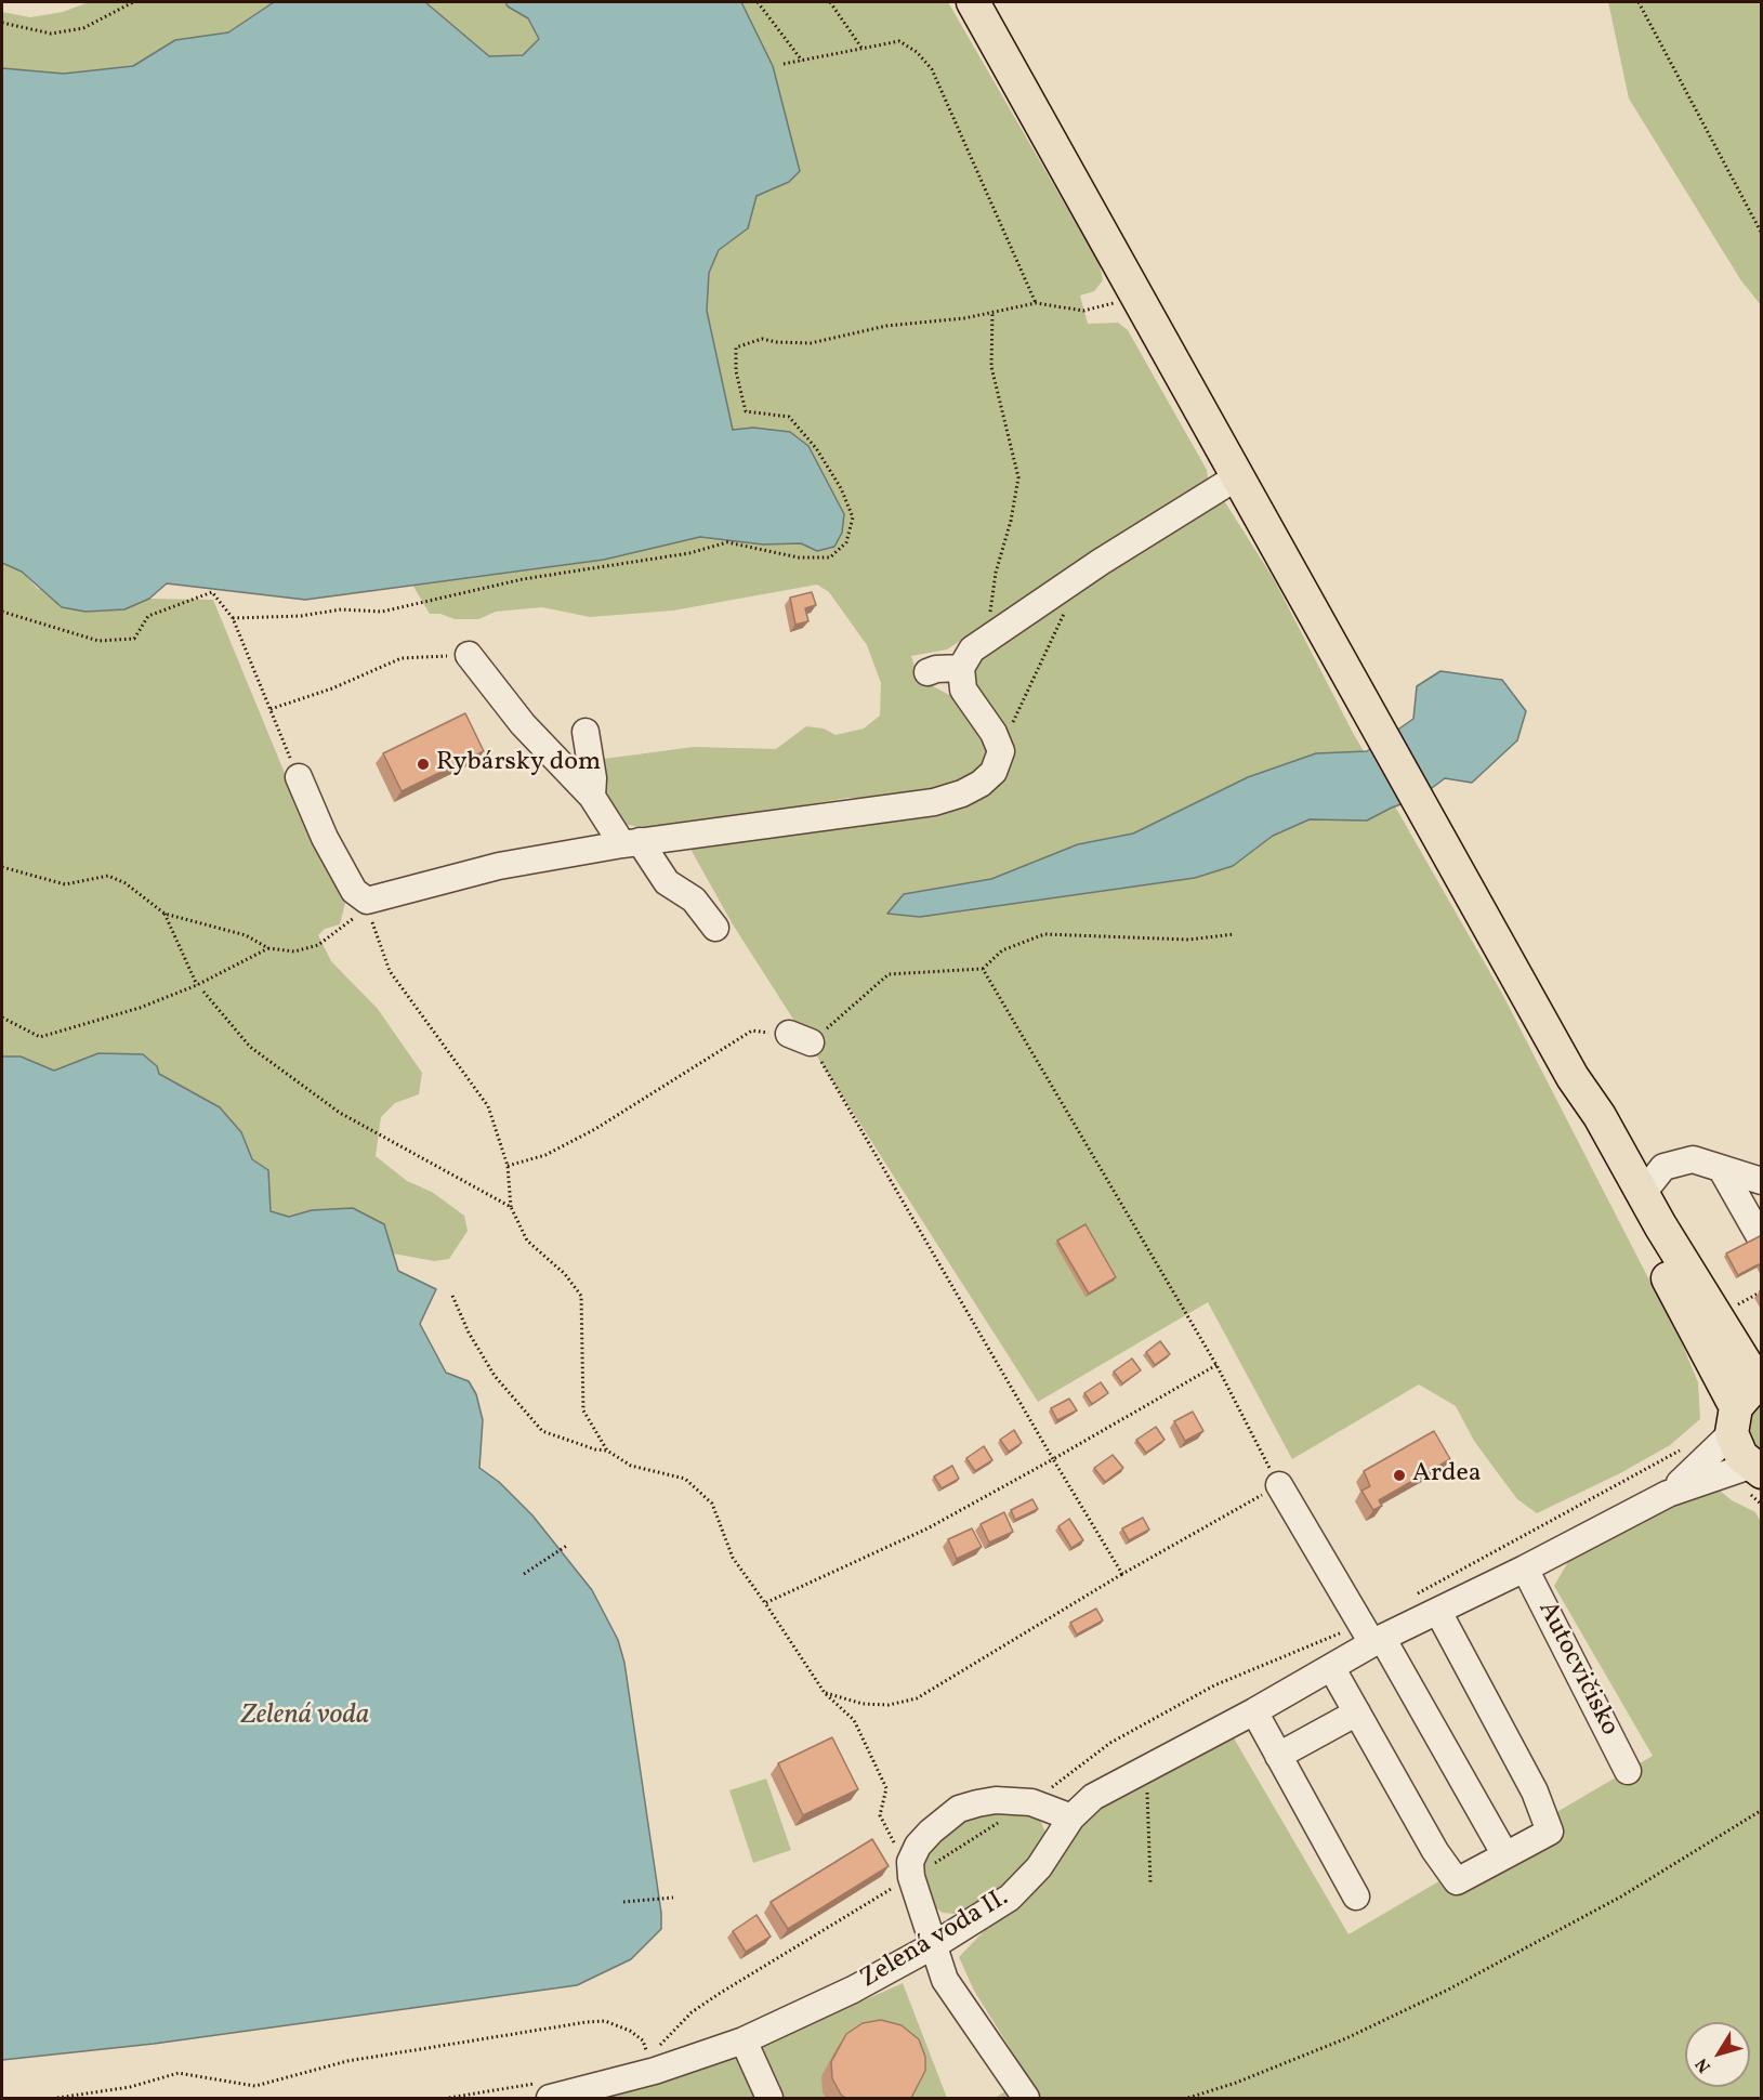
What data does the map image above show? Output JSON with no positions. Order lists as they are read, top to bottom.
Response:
{
  "streets": {
    "lane": ["Autocvičisko", "Zelená voda II."]
  },
  "crossings": [
    ["Autocvičisko", "Zelená voda II."]
  ],
  "water": ["Zelená voda"],
  "places": ["Rybársky dom", "Ardea"],
  "north": "bottom left"
}
